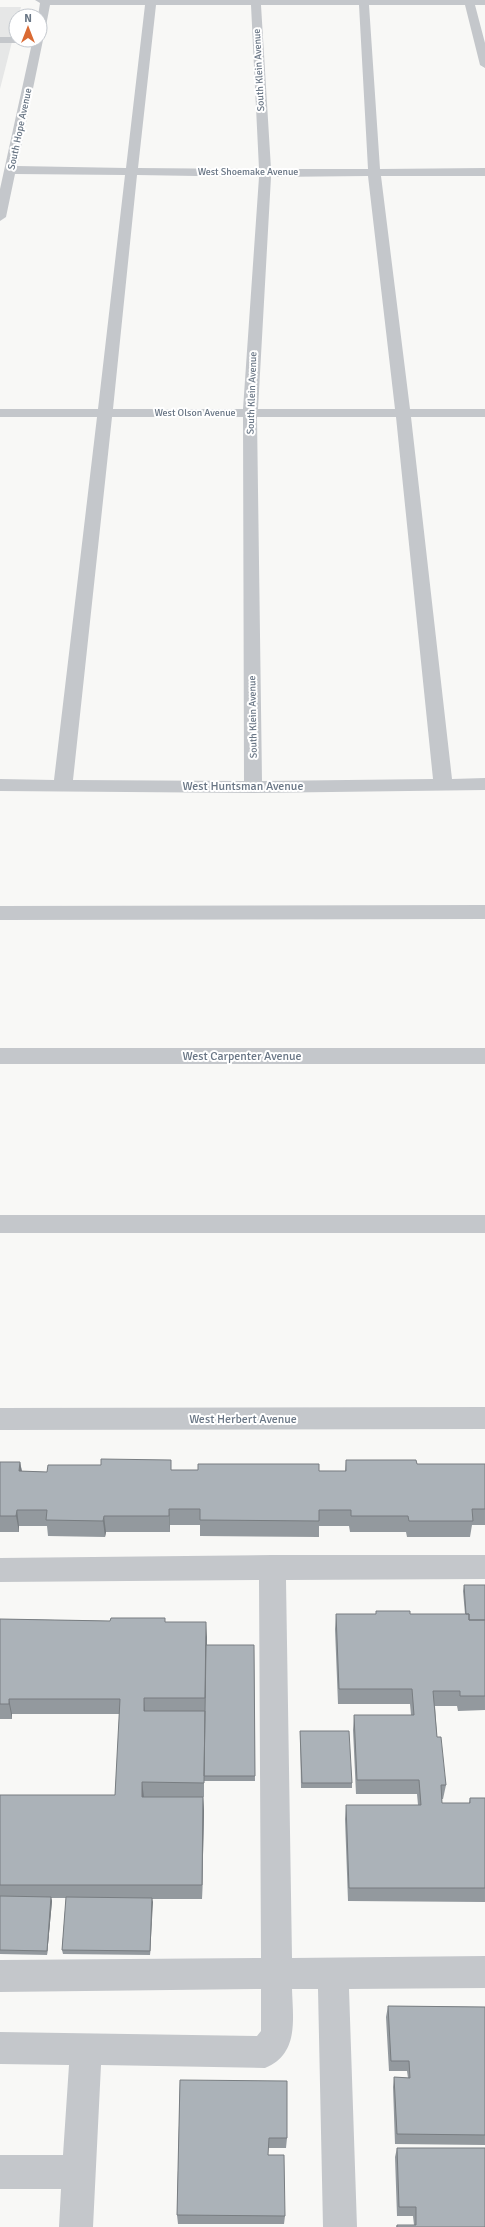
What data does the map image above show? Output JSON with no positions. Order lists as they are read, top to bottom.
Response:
{
  "streets": {
    "street": [
      "South Klein Avenue",
      "South Hope Avenue",
      "West Shoemake Avenue",
      "West Olson Avenue",
      "West Huntsman Avenue",
      "West Carpenter Avenue",
      "West Herbert Avenue"
    ]
  },
  "crossings": [
    ["South Klein Avenue", "West Shoemake Avenue"],
    ["South Klein Avenue", "West Olson Avenue"],
    ["South Klein Avenue", "West Huntsman Avenue"],
    ["South Hope Avenue", "West Shoemake Avenue"]
  ],
  "north": "top"
}
